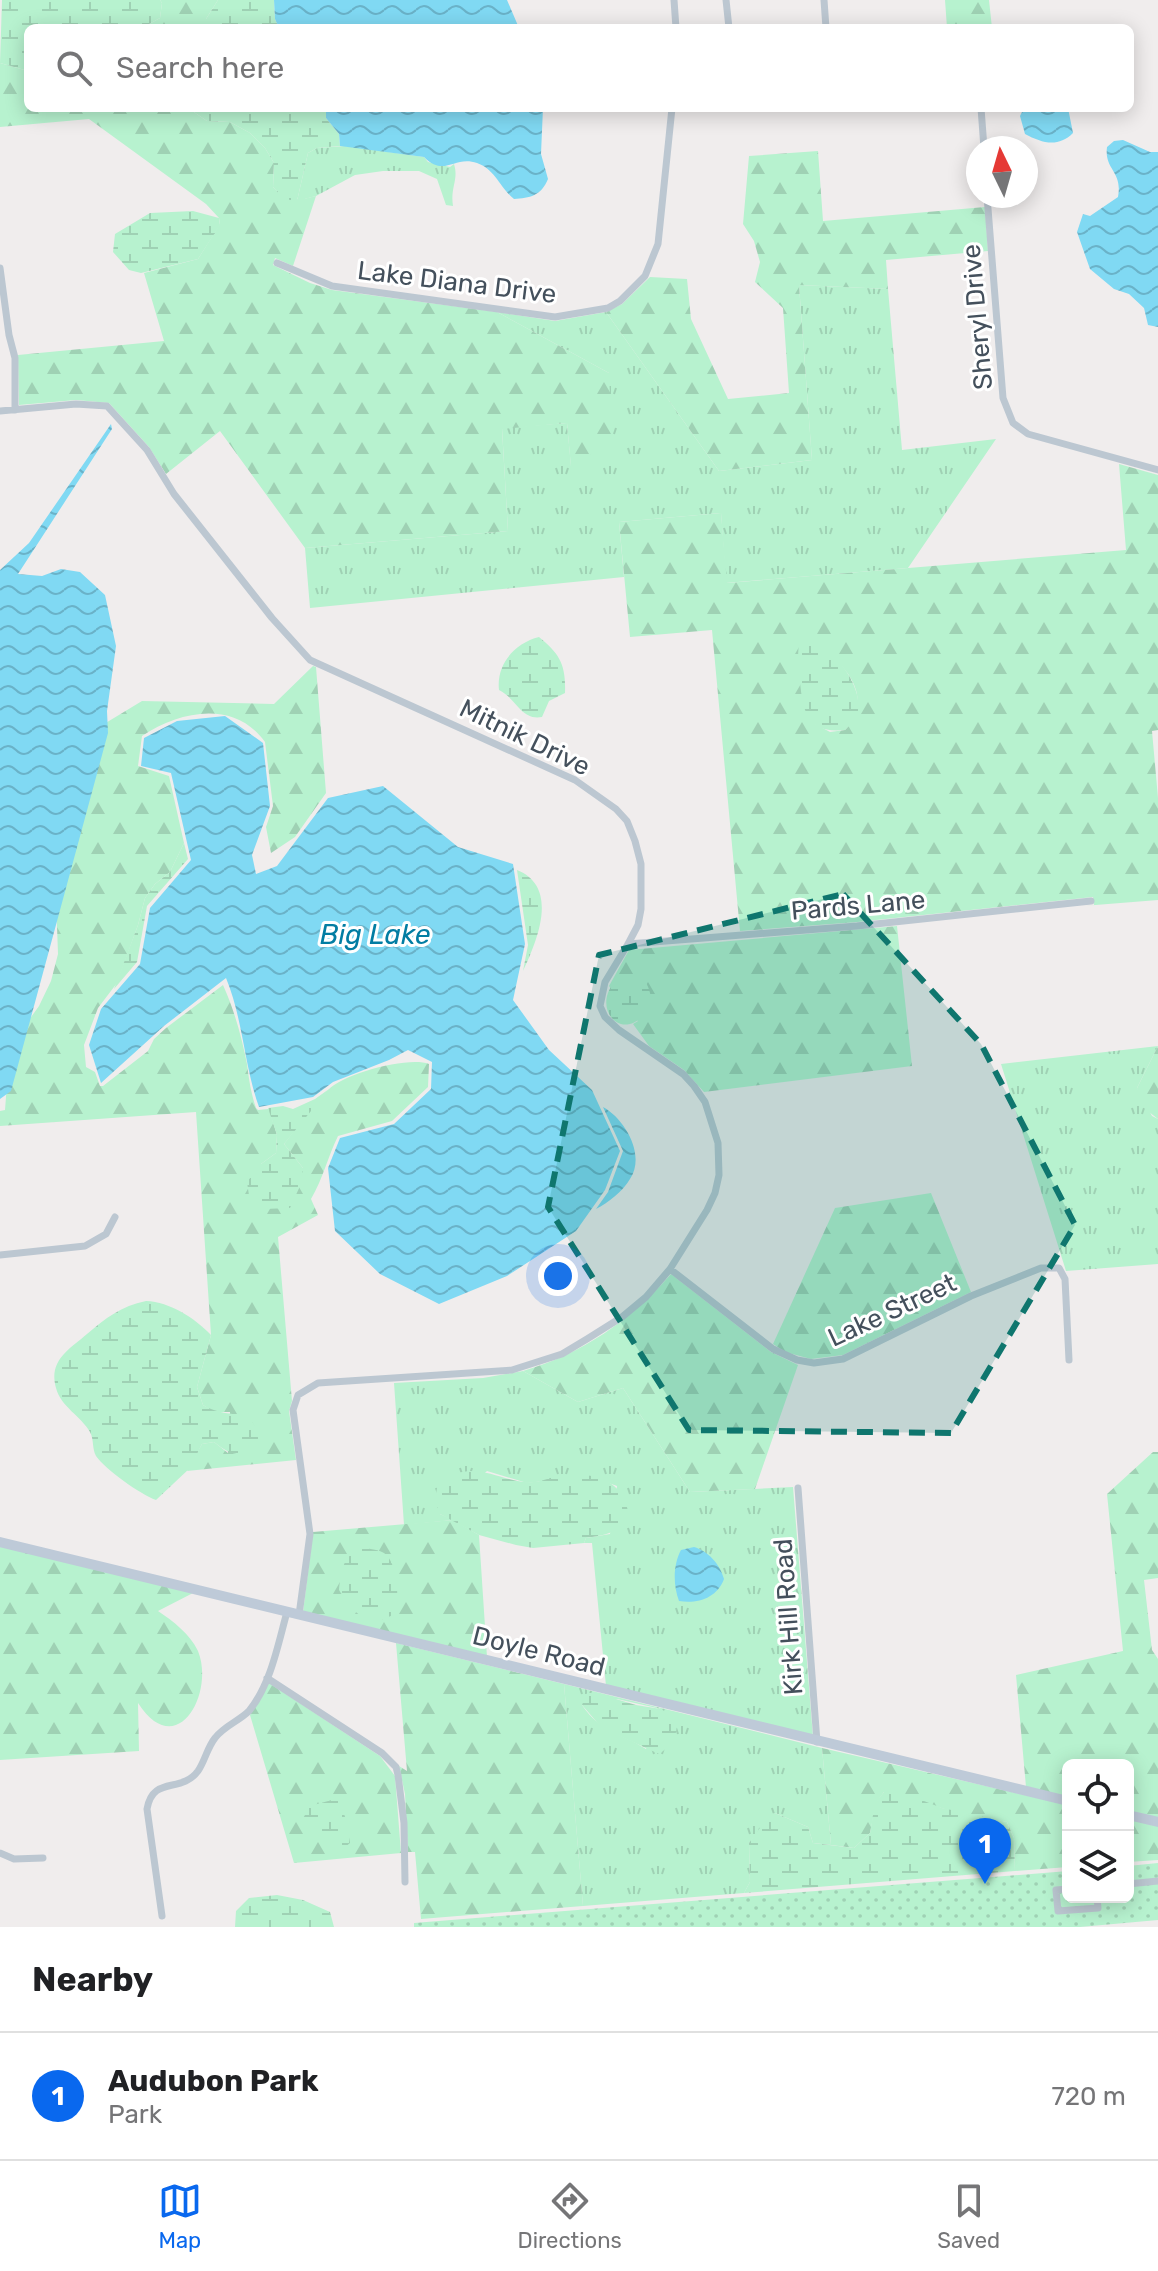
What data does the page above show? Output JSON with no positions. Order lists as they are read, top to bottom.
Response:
{
  "streets": {
    "main road": ["Doyle Road"],
    "street": [
      "Lake Diana Drive",
      "Sheryl Drive",
      "Mitnik Drive",
      "Pards Lane",
      "Lake Street",
      "Kirk Hill Road"
    ]
  },
  "crossings": [
    ["Mitnik Drive", "Pards Lane"],
    ["Mitnik Drive", "Lake Street"],
    ["Mitnik Drive", "Doyle Road"],
    ["Kirk Hill Road", "Doyle Road"]
  ],
  "water": ["Big Lake"],
  "north": "top",
  "page": {
    "search": "Search here",
    "pins": "1",
    "heading": "Nearby",
    "list": [
      {
        "mark": "1",
        "name": "Audubon Park",
        "note": "Park",
        "value": "720 m"
      }
    ],
    "nav": ["Map", "Directions", "Saved"]
  }
}
